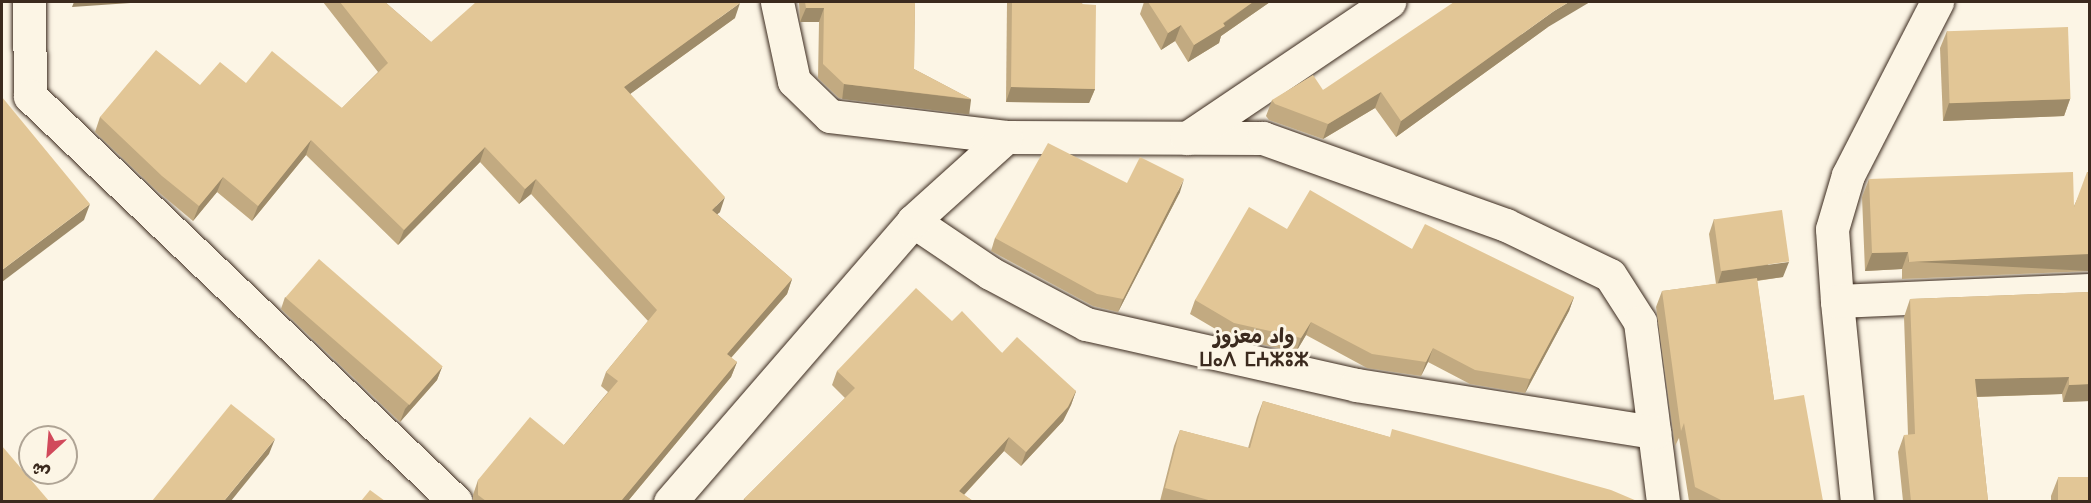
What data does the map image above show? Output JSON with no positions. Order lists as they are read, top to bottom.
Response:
{
  "districts": ["واد معزوز ⵡⴰⴷ ⵎⵄⵣⵓⵣ"],
  "north": "bottom left"
}
